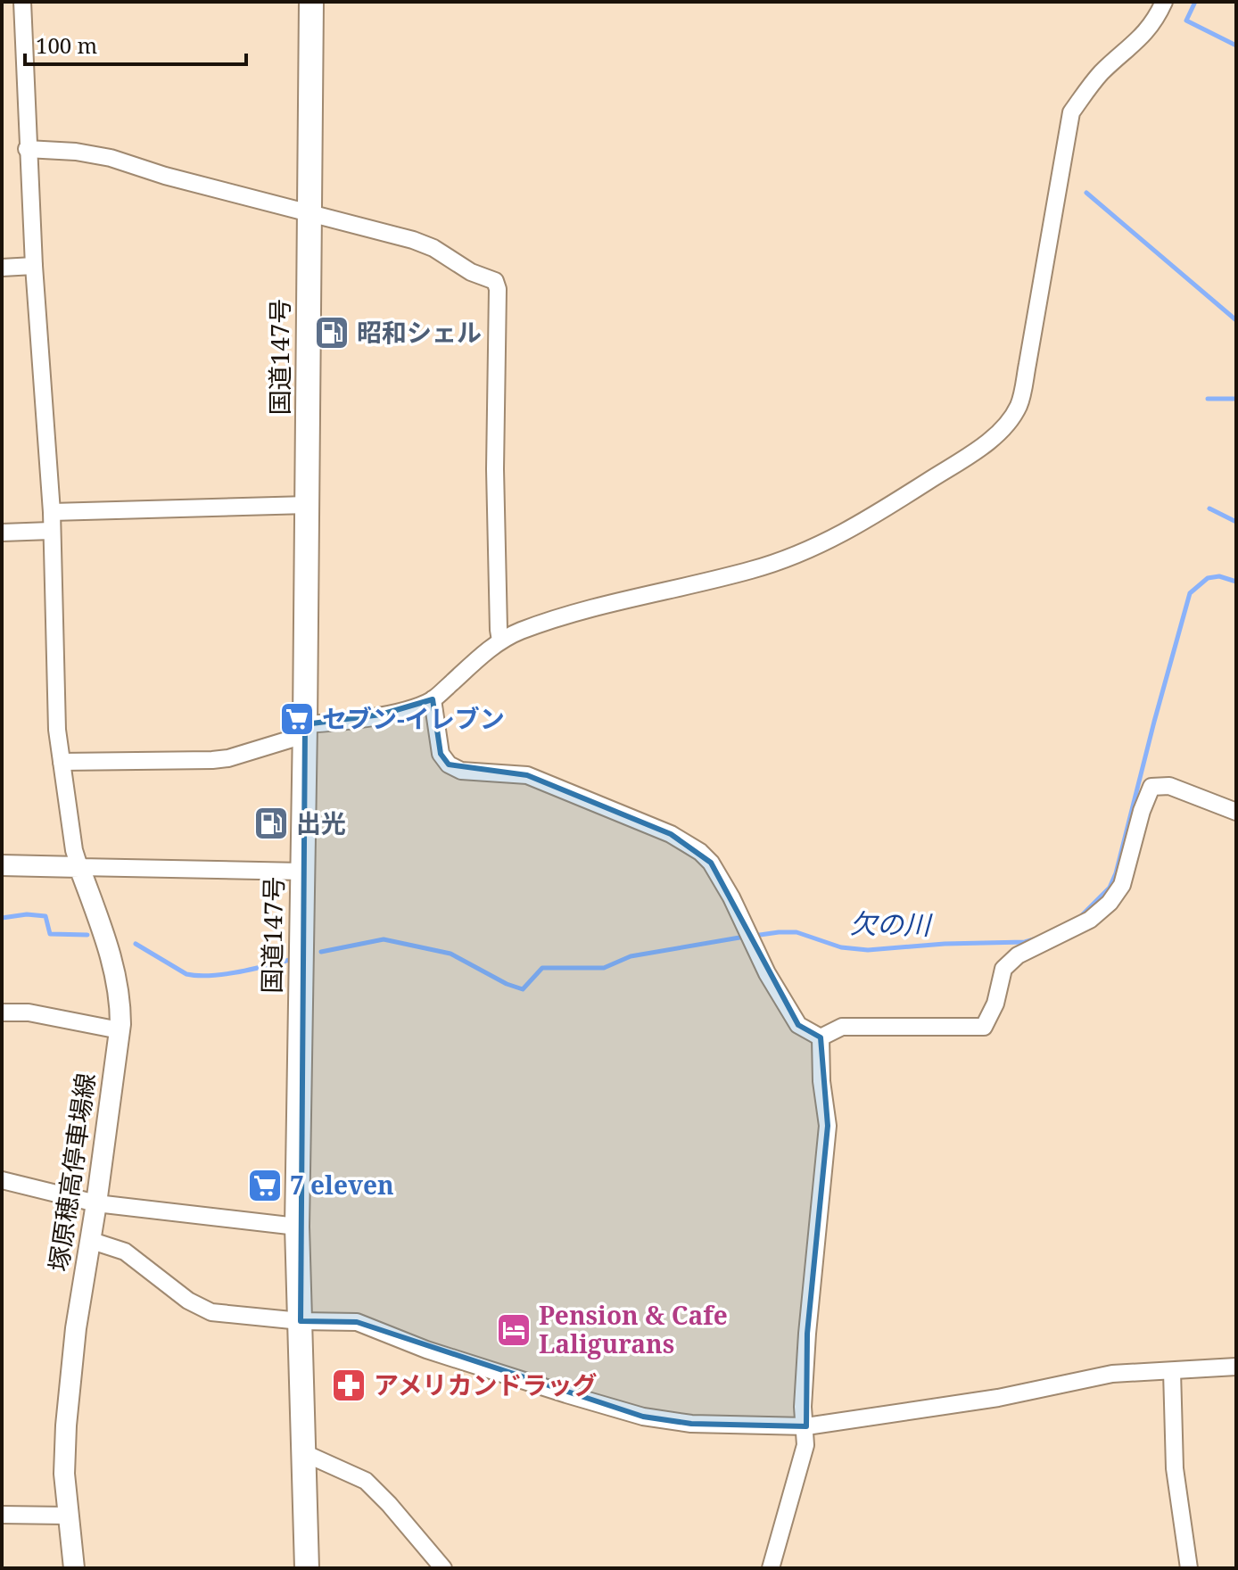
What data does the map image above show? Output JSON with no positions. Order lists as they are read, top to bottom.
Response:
{
  "streets": {
    "highway": ["国道147号"],
    "main road": ["塚原穂高停車場線"]
  },
  "water": ["欠の川"],
  "places": {
    "fuel station": ["昭和シェル", "出光"],
    "supermarket": ["セブン-イレブン", "7 eleven"],
    "hotel": ["Pension & Cafe Laligurans"],
    "pharmacy": ["アメリカンドラッグ"]
  },
  "scale_bar": "100 m"
}
